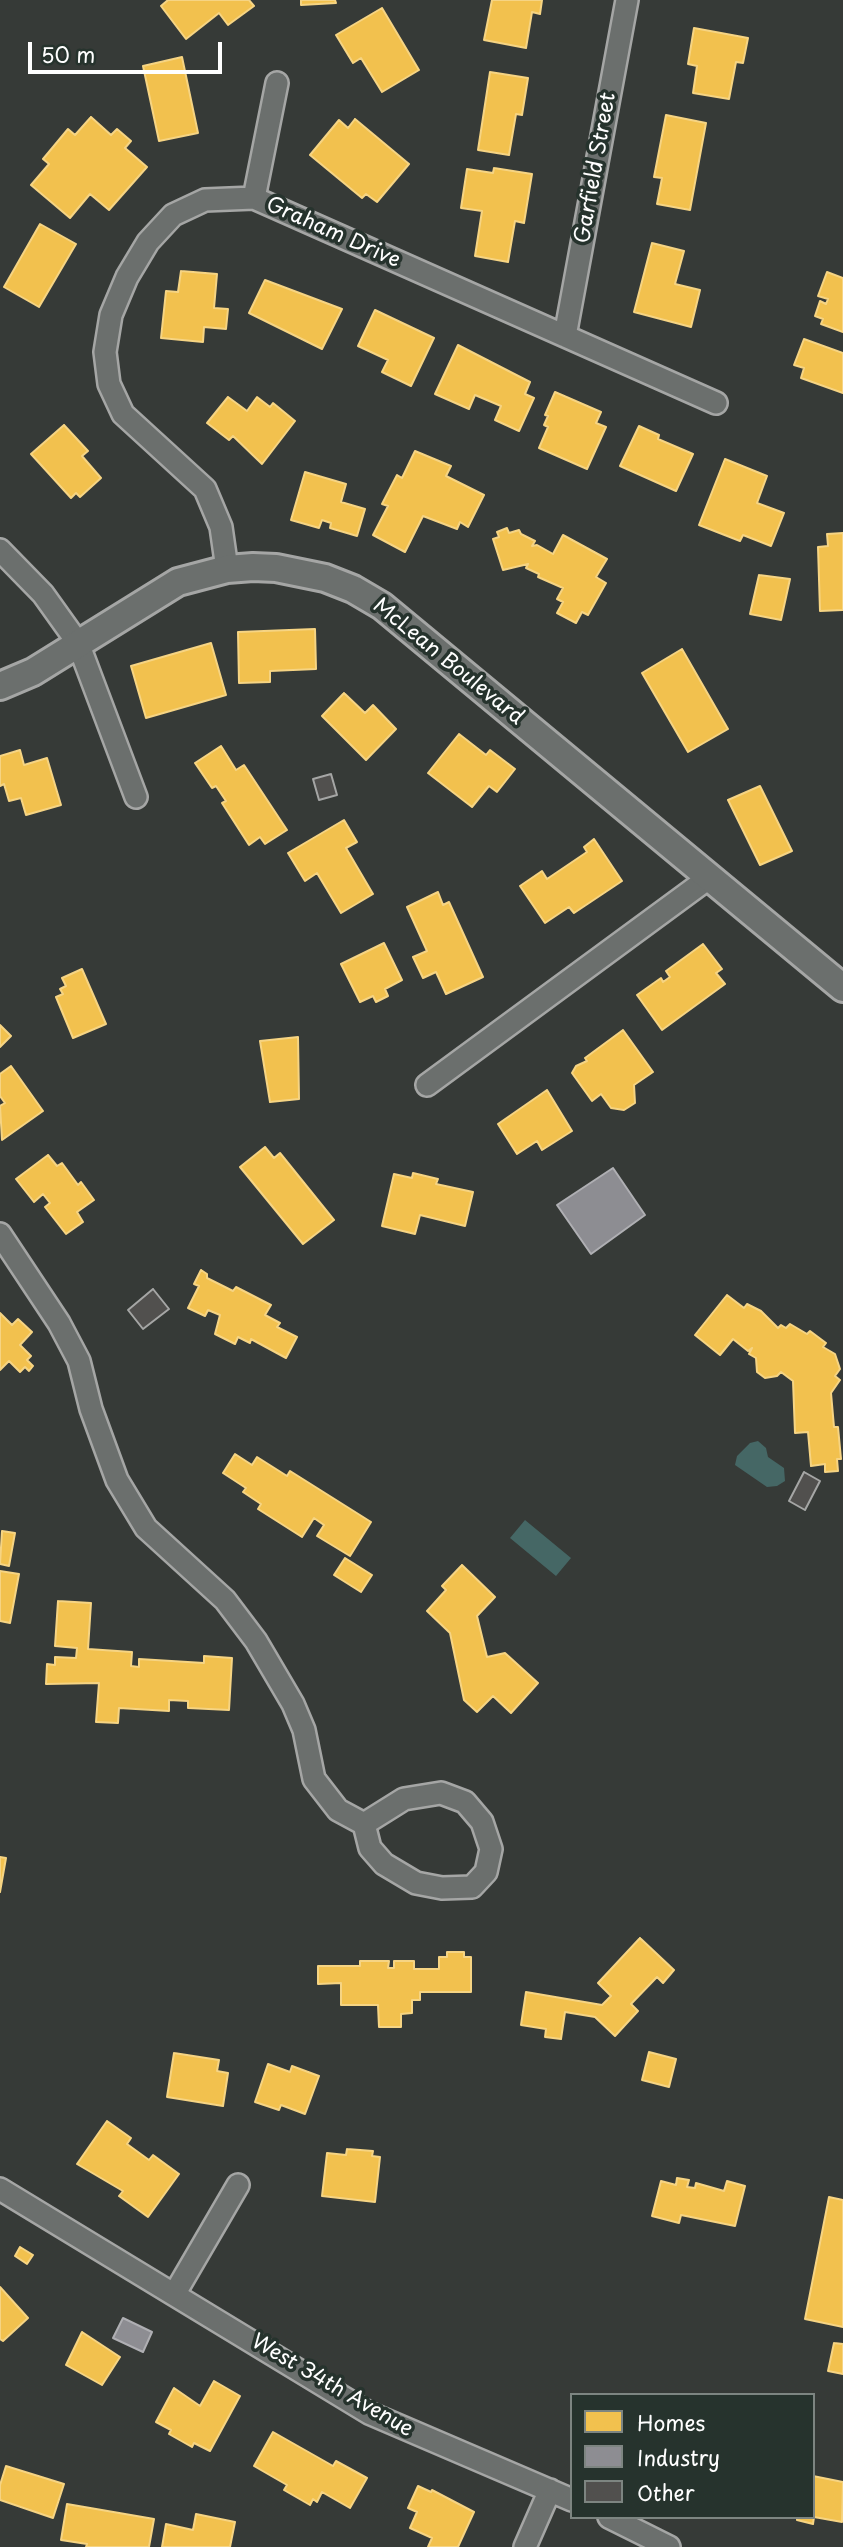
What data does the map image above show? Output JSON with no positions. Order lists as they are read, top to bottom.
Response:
{
  "streets": {
    "street": [
      "Garfield Street",
      "Graham Drive",
      "McLean Boulevard",
      "West 34th Avenue"
    ]
  },
  "crossings": [
    ["Garfield Street", "Graham Drive"],
    ["Graham Drive", "McLean Boulevard"]
  ],
  "legend": ["Homes", "Industry", "Other"],
  "scale_bar": "50 m"
}
